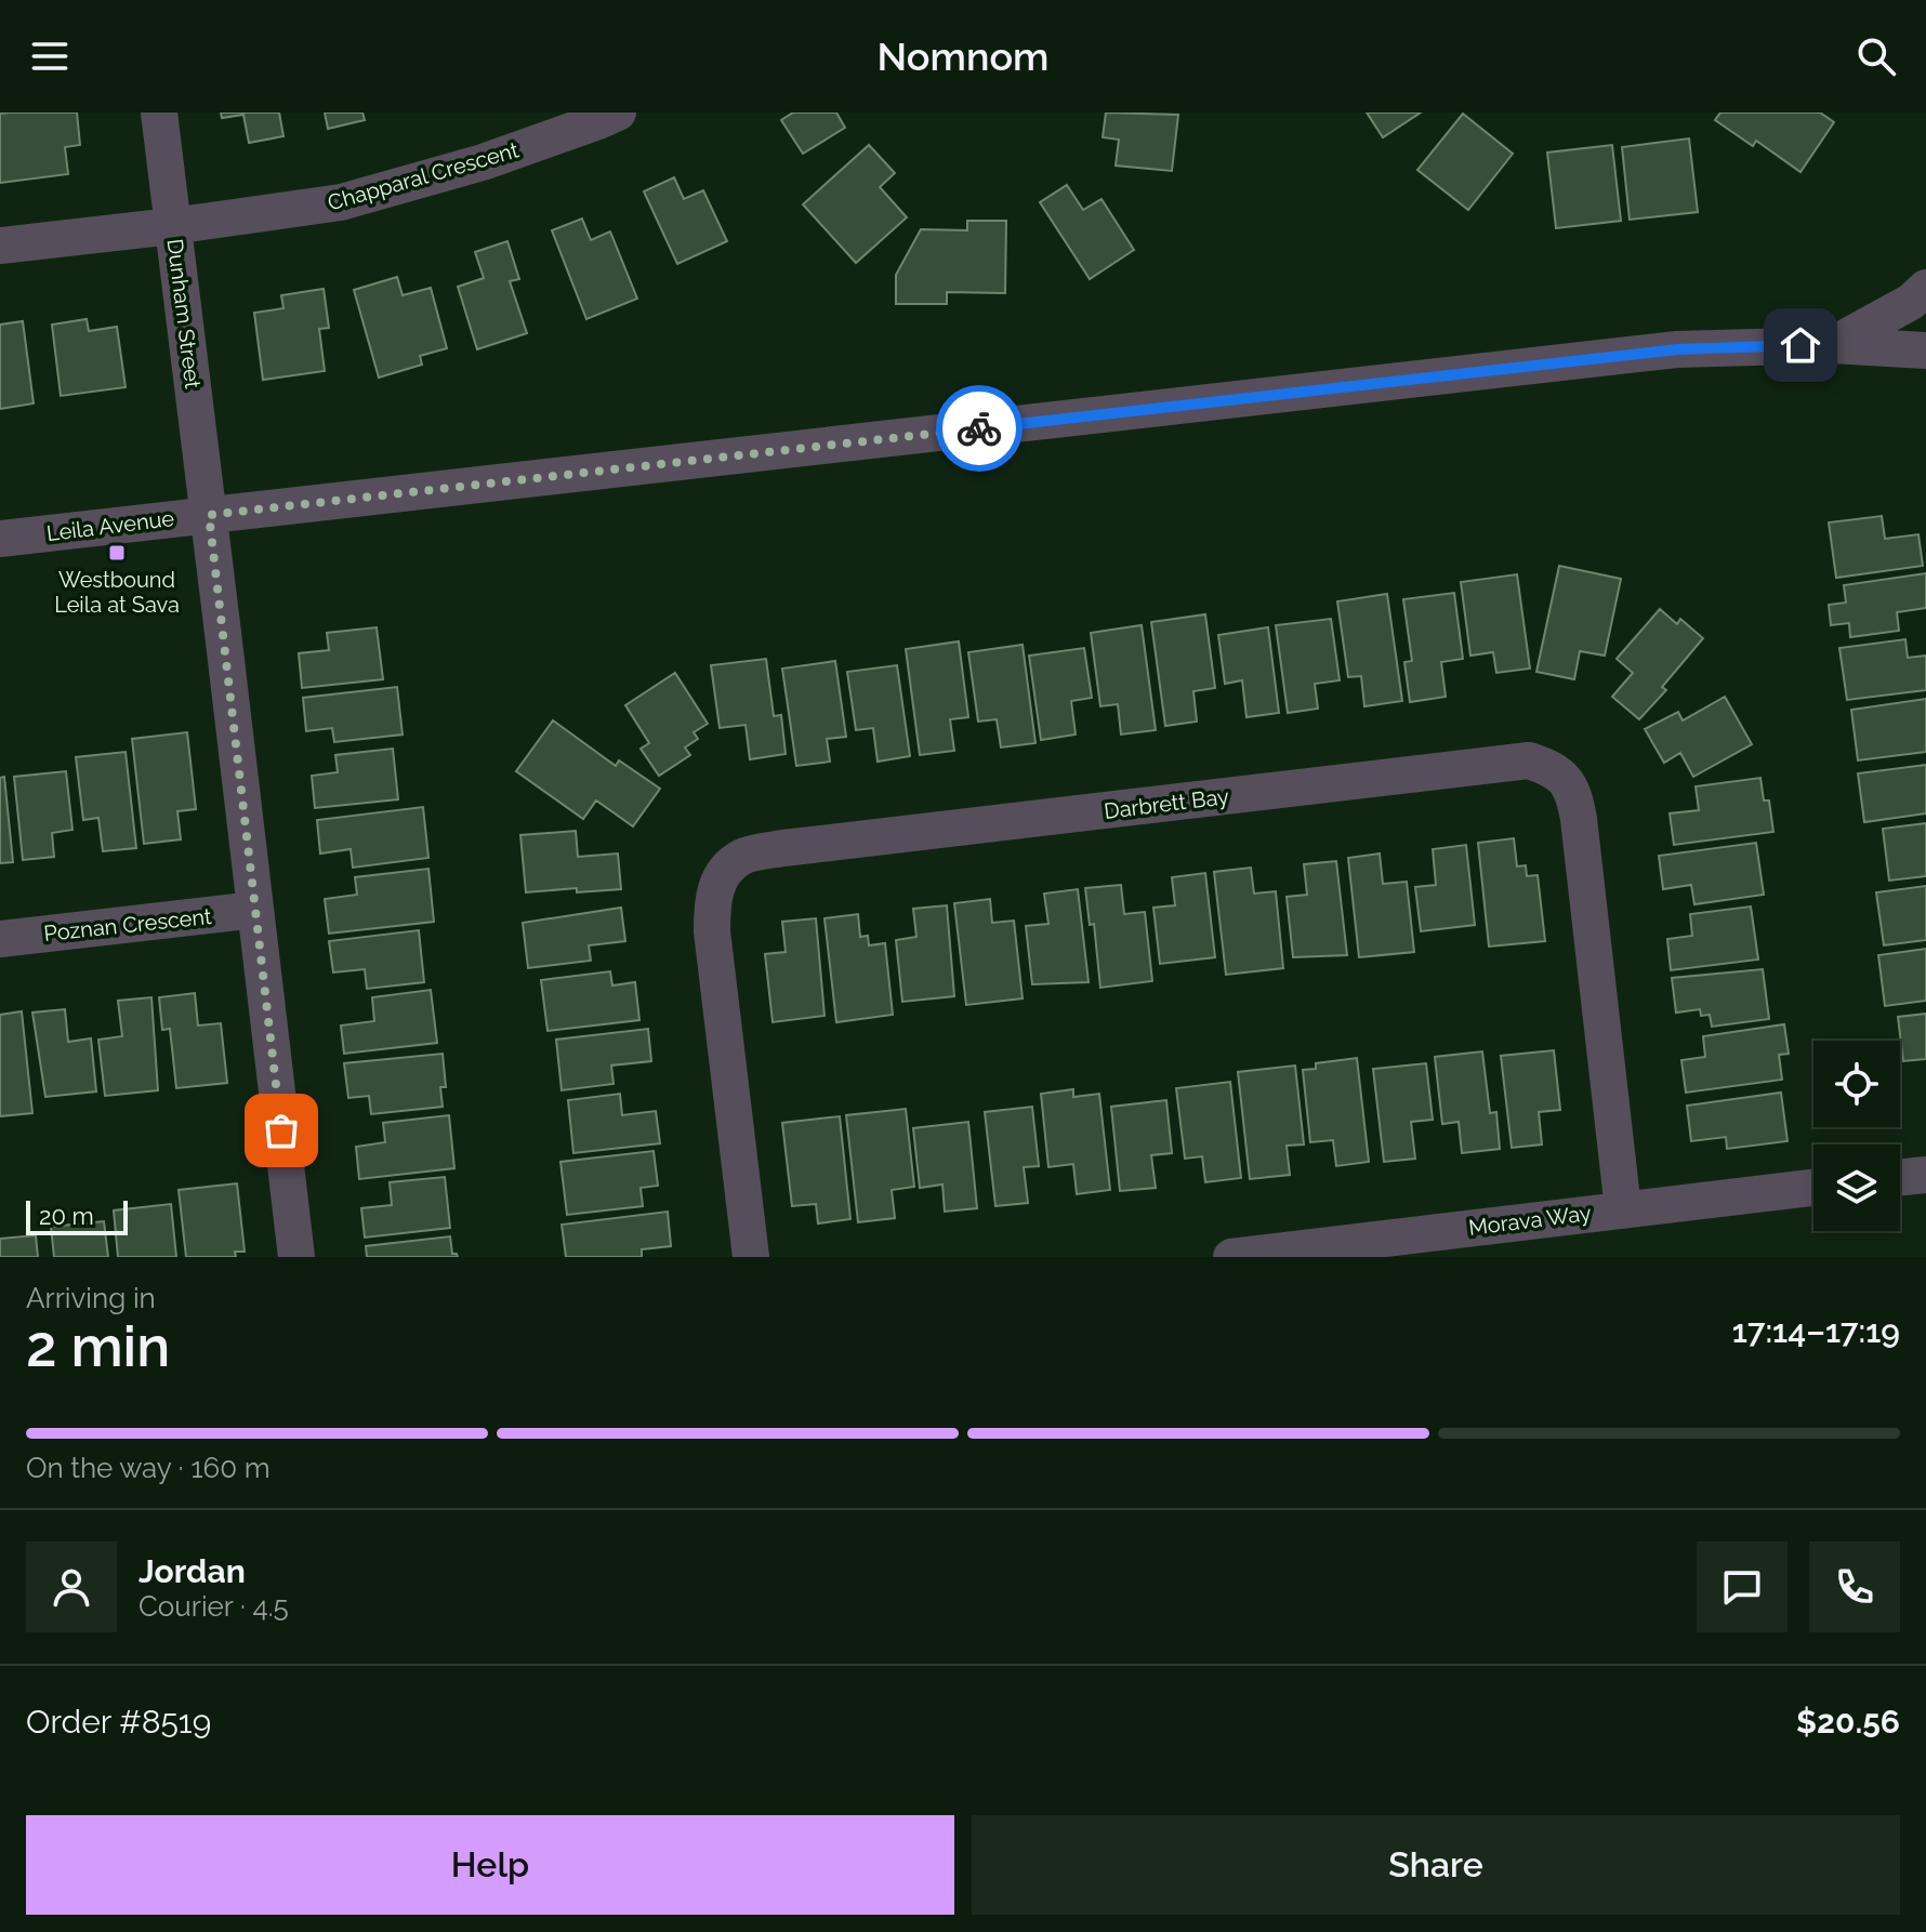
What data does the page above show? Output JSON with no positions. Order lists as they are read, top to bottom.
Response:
{
  "streets": {
    "street": [
      "Chapparal Crescent",
      "Dunham Street",
      "Leila Avenue",
      "Darbrett Bay",
      "Poznan Crescent",
      "Morava Way"
    ]
  },
  "crossings": [
    ["Chapparal Crescent", "Dunham Street"],
    ["Dunham Street", "Leila Avenue"],
    ["Dunham Street", "Poznan Crescent"],
    ["Darbrett Bay", "Morava Way"]
  ],
  "places": {
    "transit": ["Westbound Leila at Sava"]
  },
  "scale_bar": "20 m",
  "page": {
    "header": "Nomnom",
    "scale": "20 m",
    "heading": ["2 min", "Arriving in", "17:14–17:19"],
    "panel": [
      "Jordan",
      "Courier · 4.5",
      "Order #8519",
      "$20.56"
    ],
    "bar": "On the way · 160 m",
    "buttons": ["Help", "Share"]
  }
}
